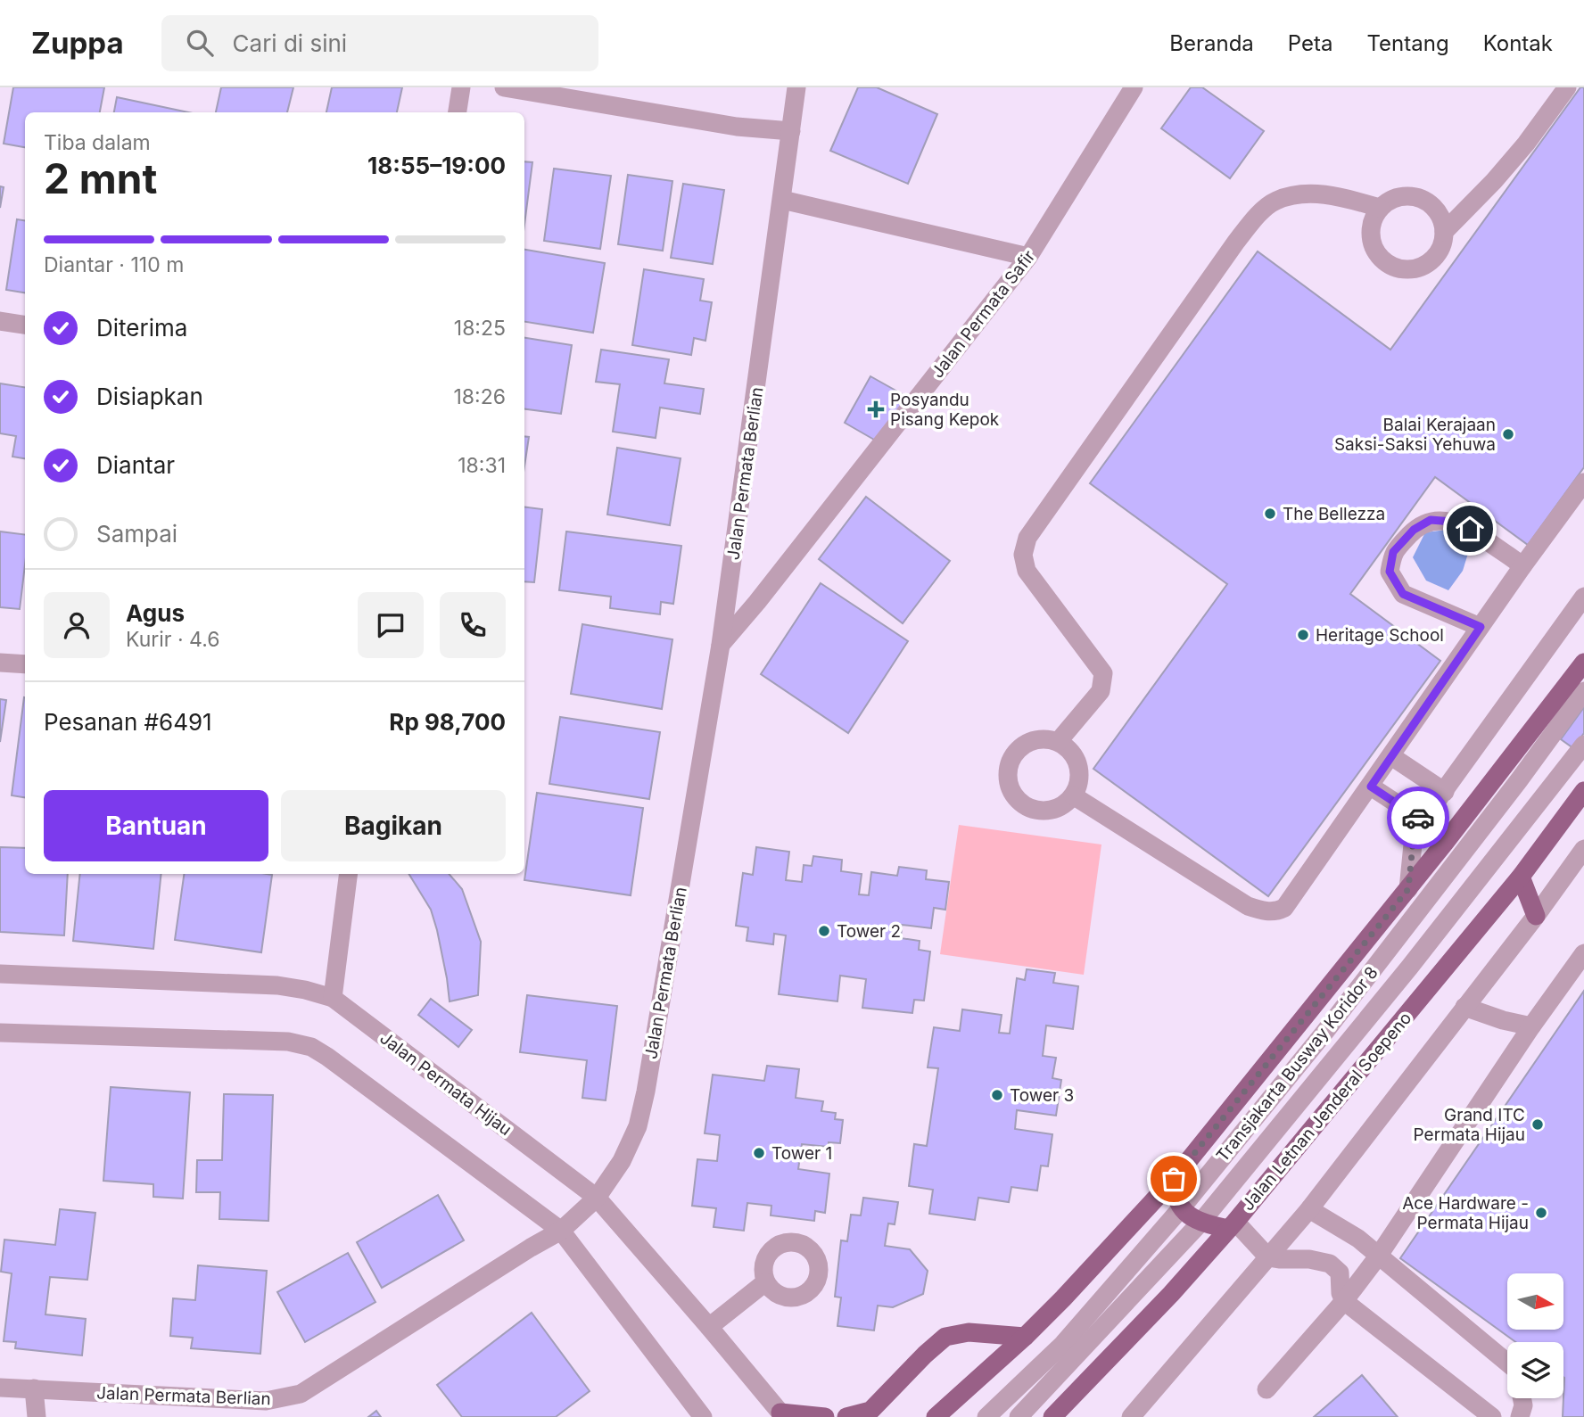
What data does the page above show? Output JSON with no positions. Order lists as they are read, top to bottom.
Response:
{
  "streets": {
    "main road": ["Jalan Letnan Jenderal Soepeno"],
    "street": [
      "Jalan Permata Safir",
      "Jalan Permata Berlian",
      "Transjakarta Busway Koridor 8",
      "Jalan Permata Hijau"
    ]
  },
  "crossings": [
    ["Jalan Permata Safir", "Jalan Permata Berlian"],
    ["Jalan Permata Berlian", "Jalan Permata Hijau"]
  ],
  "places": {
    "health": ["Posyandu Pisang Kepok"],
    "other": [
      "Balai Kerajaan Saksi-Saksi Yehuwa",
      "The Bellezza",
      "Heritage School",
      "Tower 2",
      "Tower 3",
      "Grand ITC Permata Hijau",
      "Tower 1",
      "Ace Hardware - Permata Hijau"
    ]
  },
  "north": "right",
  "page": {
    "header": "Zuppa",
    "search": "Cari di sini",
    "nav": [
      "Beranda",
      "Peta",
      "Tentang",
      "Kontak"
    ],
    "heading": ["2 mnt", "Tiba dalam", "18:55–19:00"],
    "panel": [
      "Agus",
      "Kurir · 4.6",
      "Pesanan #6491",
      "Rp 98,700"
    ],
    "bar": "Diantar · 110 m",
    "list": [
      ["Diterima", "18:25"],
      ["Disiapkan", "18:26"],
      ["Diantar", "18:31"],
      "Sampai"
    ],
    "buttons": ["Bantuan", "Bagikan"]
  }
}
